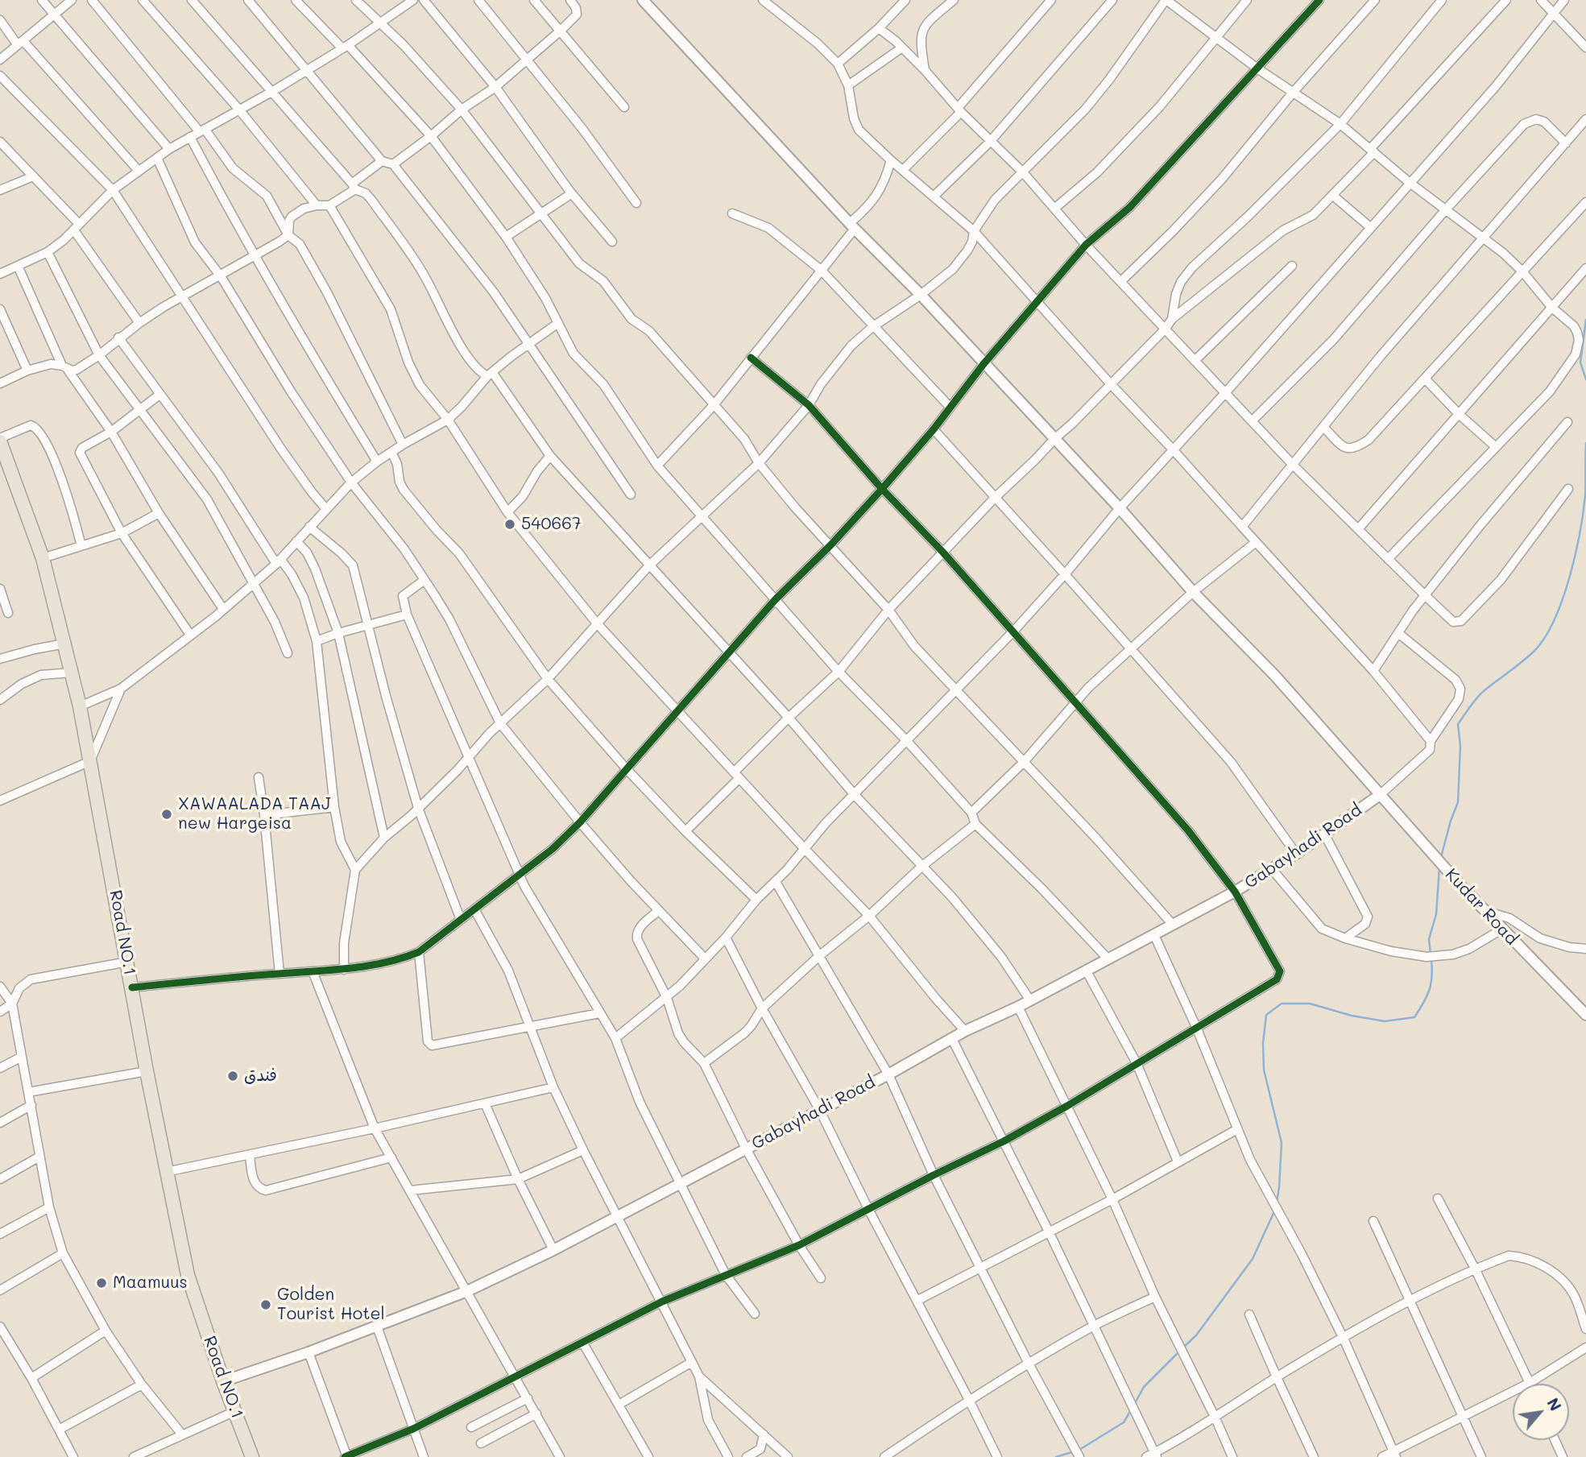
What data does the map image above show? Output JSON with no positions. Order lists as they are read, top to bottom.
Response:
{
  "streets": {
    "highway": ["Road NO.1"],
    "street": ["Gabayhadi Road", "Kudar Road"]
  },
  "crossings": [
    ["Gabayhadi Road", "Kudar Road"],
    ["Gabayhadi Road", "Road NO.1"]
  ],
  "places": [
    "540667",
    "XAWAALADA TAAJ new Hargeisa",
    "فندق",
    "Maamuus",
    "Golden Tourist Hotel"
  ],
  "north": "top right"
}
